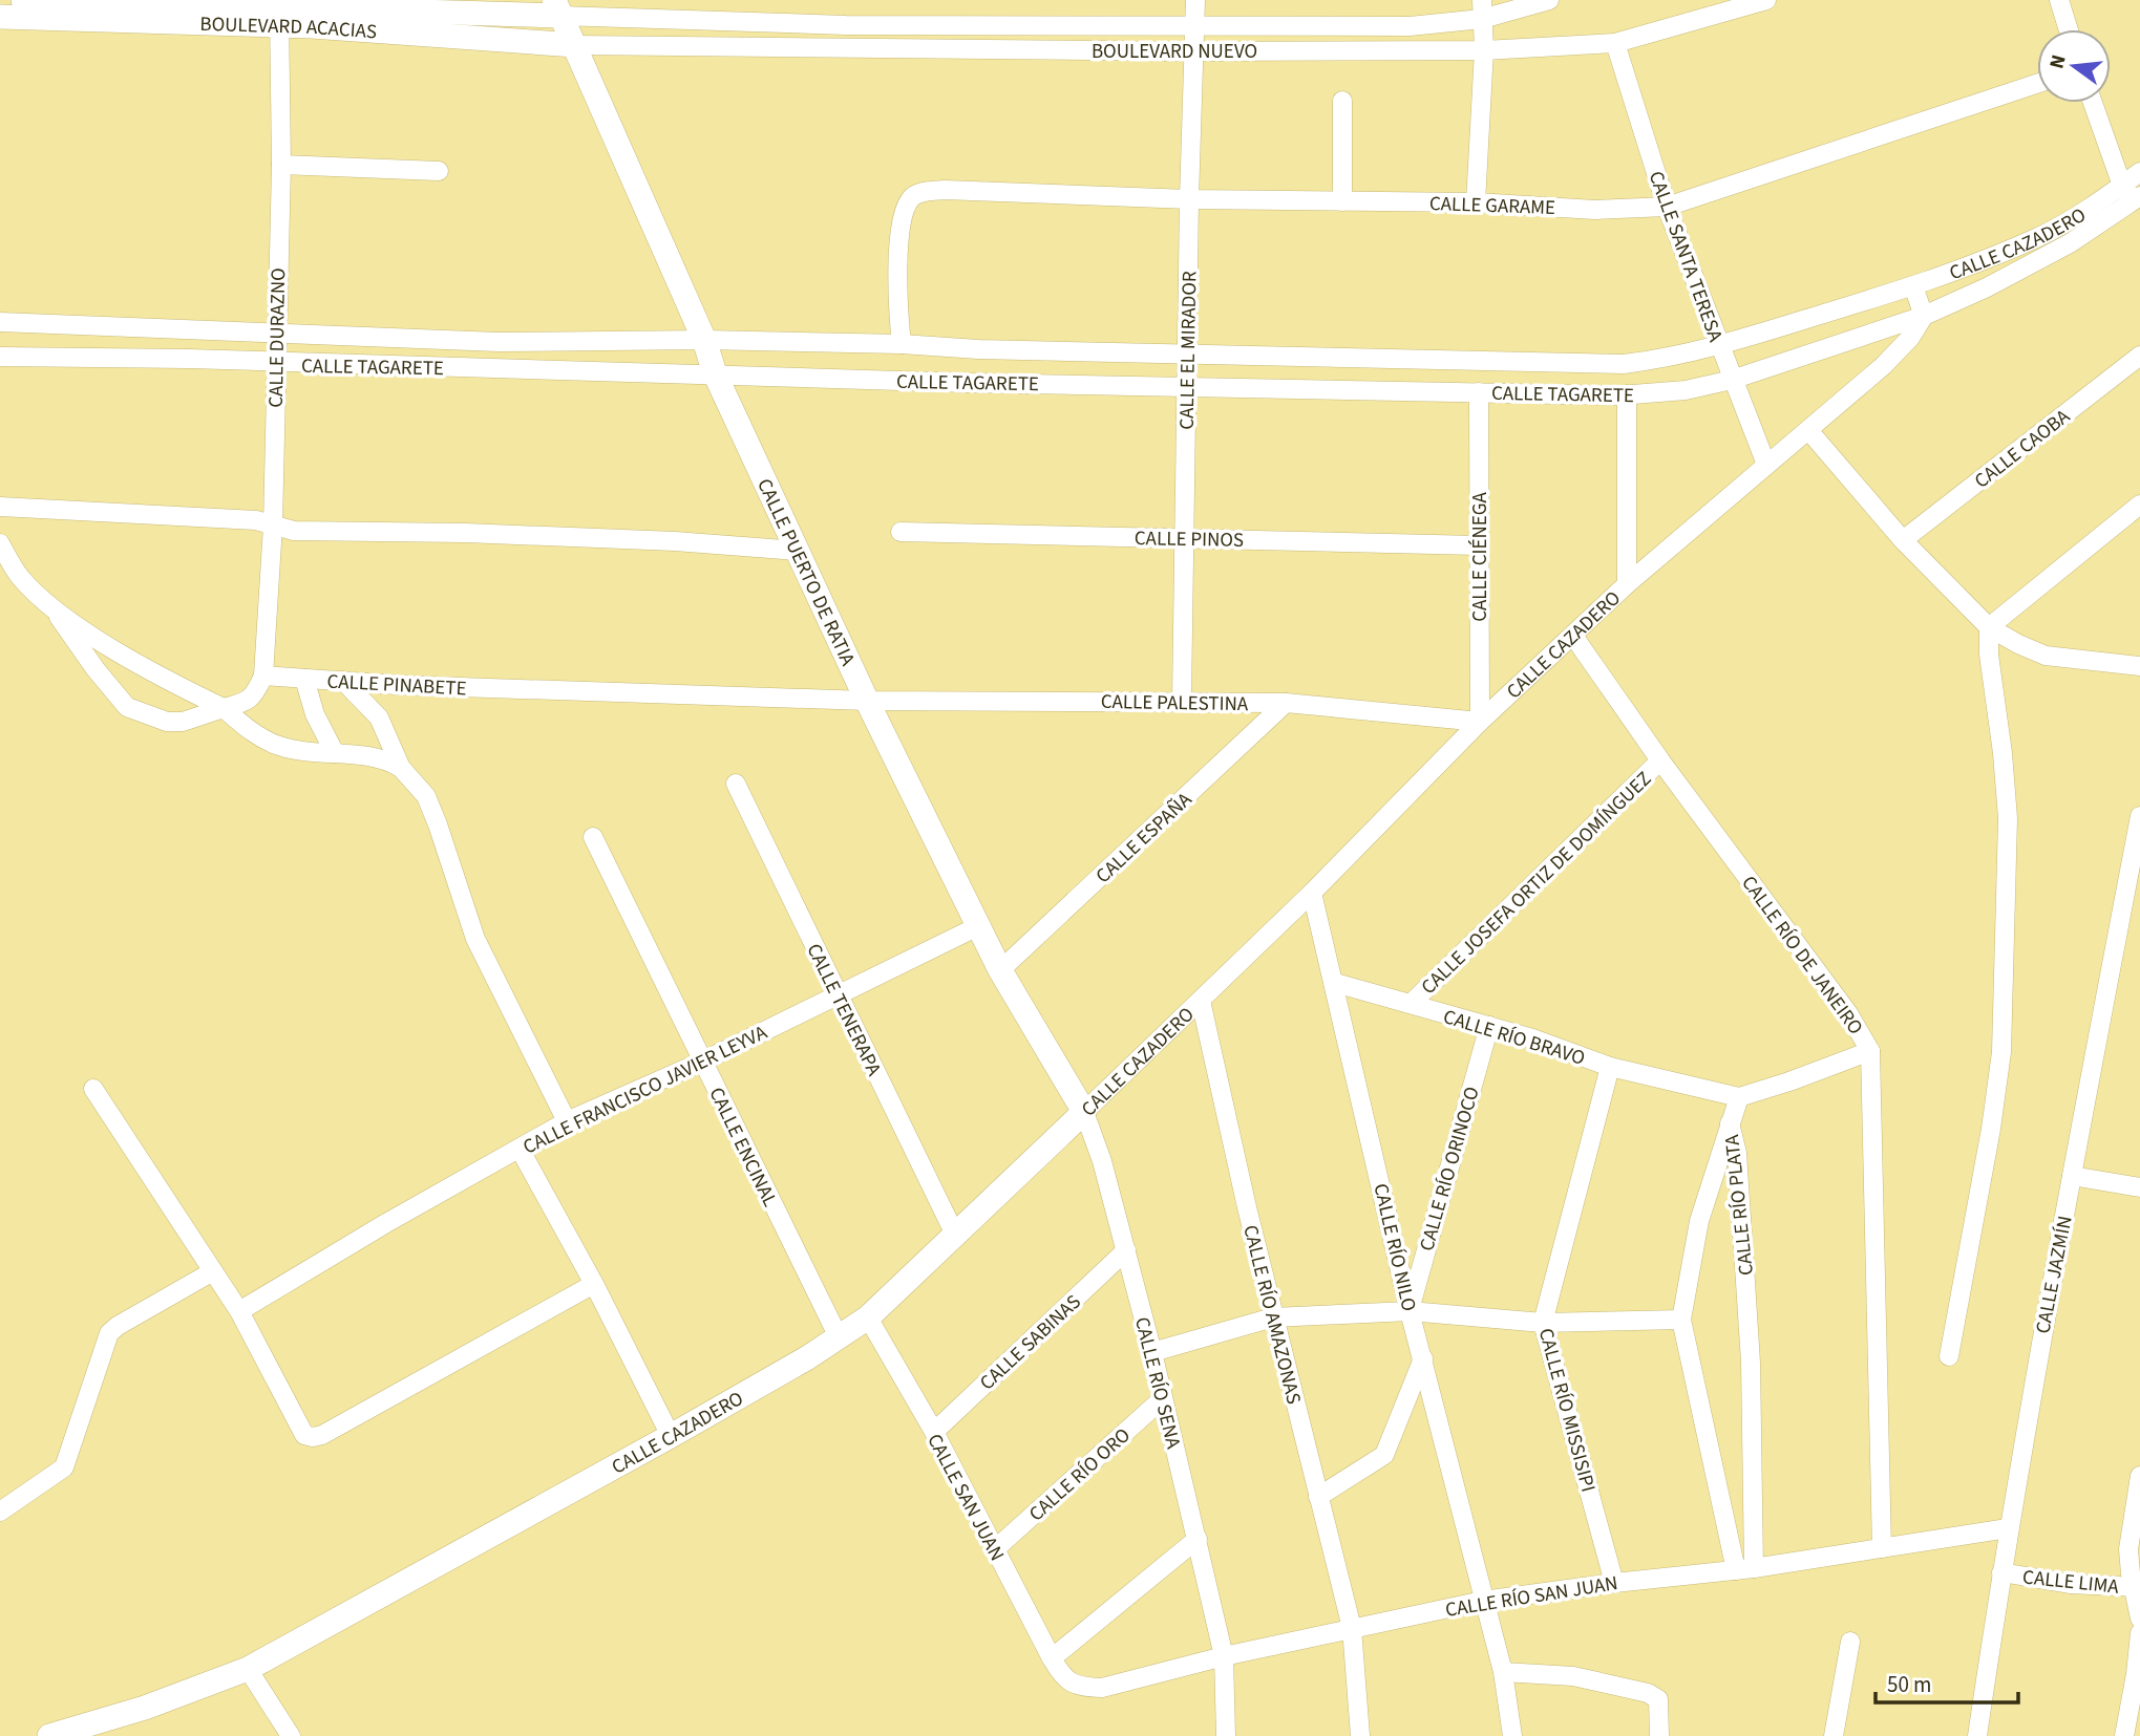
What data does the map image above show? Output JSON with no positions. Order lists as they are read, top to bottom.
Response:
{
  "streets": {
    "street": [
      "BOULEVARD ACACIAS",
      "BOULEVARD NUEVO",
      "CALLE GARAME",
      "CALLE CAZADERO",
      "CALLE SANTA TERESA",
      "CALLE DURAZNO",
      "CALLE EL MIRADOR",
      "CALLE TAGARETE",
      "CALLE CAOBA",
      "CALLE PINOS",
      "CALLE CIÉNEGA",
      "CALLE PUERTO DE RATIA",
      "CALLE PINABETE",
      "CALLE PALESTINA",
      "CALLE ESPAÑA",
      "CALLE JOSEFA ORTIZ DE DOMÍNGUEZ",
      "CALLE RÍO DE JANEIRO",
      "CALLE TENERAPA",
      "CALLE RÍO BRAVO",
      "CALLE FRANCISCO JAVIER LEYVA",
      "CALLE ENCINAL",
      "CALLE RÍO ORINOCO",
      "CALLE RÍO PLATA",
      "CALLE RÍO NILO",
      "CALLE JAZMÍN",
      "CALLE RÍO AMAZONAS",
      "CALLE SABINAS",
      "CALLE RÍO SENA",
      "CALLE RÍO MISSISIPI",
      "CALLE RÍO ORO",
      "CALLE SAN JUAN",
      "CALLE LIMA",
      "CALLE RÍO SAN JUAN"
    ]
  },
  "crossings": [
    ["BOULEVARD ACACIAS", "BOULEVARD NUEVO"],
    ["BOULEVARD ACACIAS", "CALLE DURAZNO"],
    ["BOULEVARD ACACIAS", "CALLE PUERTO DE RATIA"],
    ["BOULEVARD NUEVO", "CALLE SANTA TERESA"],
    ["BOULEVARD NUEVO", "CALLE EL MIRADOR"],
    ["BOULEVARD NUEVO", "CALLE PUERTO DE RATIA"],
    ["CALLE GARAME", "CALLE SANTA TERESA"],
    ["CALLE GARAME", "CALLE EL MIRADOR"],
    ["CALLE GARAME", "CALLE TAGARETE"],
    ["CALLE CAZADERO", "CALLE SANTA TERESA"],
    ["CALLE CAZADERO", "CALLE TAGARETE"],
    ["CALLE CAZADERO", "CALLE CIÉNEGA"],
    ["CALLE CAZADERO", "CALLE PUERTO DE RATIA"],
    ["CALLE CAZADERO", "CALLE PALESTINA"],
    ["CALLE CAZADERO", "CALLE RÍO DE JANEIRO"],
    ["CALLE CAZADERO", "CALLE TENERAPA"],
    ["CALLE CAZADERO", "CALLE ENCINAL"],
    ["CALLE CAZADERO", "CALLE RÍO NILO"],
    ["CALLE CAZADERO", "CALLE RÍO AMAZONAS"],
    ["CALLE CAZADERO", "CALLE RÍO SENA"],
    ["CALLE CAZADERO", "CALLE SAN JUAN"],
    ["CALLE SANTA TERESA", "CALLE TAGARETE"],
    ["CALLE DURAZNO", "CALLE TAGARETE"],
    ["CALLE DURAZNO", "CALLE PINABETE"],
    ["CALLE EL MIRADOR", "CALLE TAGARETE"],
    ["CALLE EL MIRADOR", "CALLE PINOS"],
    ["CALLE EL MIRADOR", "CALLE PALESTINA"],
    ["CALLE TAGARETE", "CALLE CIÉNEGA"],
    ["CALLE TAGARETE", "CALLE PUERTO DE RATIA"],
    ["CALLE PINOS", "CALLE CIÉNEGA"],
    ["CALLE CIÉNEGA", "CALLE PALESTINA"],
    ["CALLE PUERTO DE RATIA", "CALLE PINABETE"],
    ["CALLE PUERTO DE RATIA", "CALLE PALESTINA"],
    ["CALLE PUERTO DE RATIA", "CALLE ESPAÑA"],
    ["CALLE PUERTO DE RATIA", "CALLE FRANCISCO JAVIER LEYVA"],
    ["CALLE PUERTO DE RATIA", "CALLE RÍO SENA"],
    ["CALLE PINABETE", "CALLE PALESTINA"],
    ["CALLE PALESTINA", "CALLE ESPAÑA"],
    ["CALLE JOSEFA ORTIZ DE DOMÍNGUEZ", "CALLE RÍO DE JANEIRO"],
    ["CALLE JOSEFA ORTIZ DE DOMÍNGUEZ", "CALLE RÍO BRAVO"],
    ["CALLE RÍO DE JANEIRO", "CALLE RÍO SAN JUAN"],
    ["CALLE TENERAPA", "CALLE FRANCISCO JAVIER LEYVA"],
    ["CALLE RÍO BRAVO", "CALLE RÍO ORINOCO"],
    ["CALLE RÍO BRAVO", "CALLE RÍO NILO"],
    ["CALLE RÍO BRAVO", "CALLE RÍO MISSISIPI"],
    ["CALLE FRANCISCO JAVIER LEYVA", "CALLE ENCINAL"],
    ["CALLE RÍO ORINOCO", "CALLE RÍO NILO"],
    ["CALLE RÍO PLATA", "CALLE RÍO SAN JUAN"],
    ["CALLE RÍO NILO", "CALLE RÍO SAN JUAN"],
    ["CALLE JAZMÍN", "CALLE LIMA"],
    ["CALLE JAZMÍN", "CALLE RÍO SAN JUAN"],
    ["CALLE RÍO AMAZONAS", "CALLE RÍO SAN JUAN"],
    ["CALLE SABINAS", "CALLE RÍO SENA"],
    ["CALLE SABINAS", "CALLE SAN JUAN"],
    ["CALLE RÍO SENA", "CALLE RÍO ORO"],
    ["CALLE RÍO SENA", "CALLE RÍO SAN JUAN"],
    ["CALLE RÍO MISSISIPI", "CALLE RÍO SAN JUAN"],
    ["CALLE RÍO ORO", "CALLE SAN JUAN"],
    ["CALLE SAN JUAN", "CALLE RÍO SAN JUAN"]
  ],
  "scale_bar": "50 m",
  "north": "left"
}
